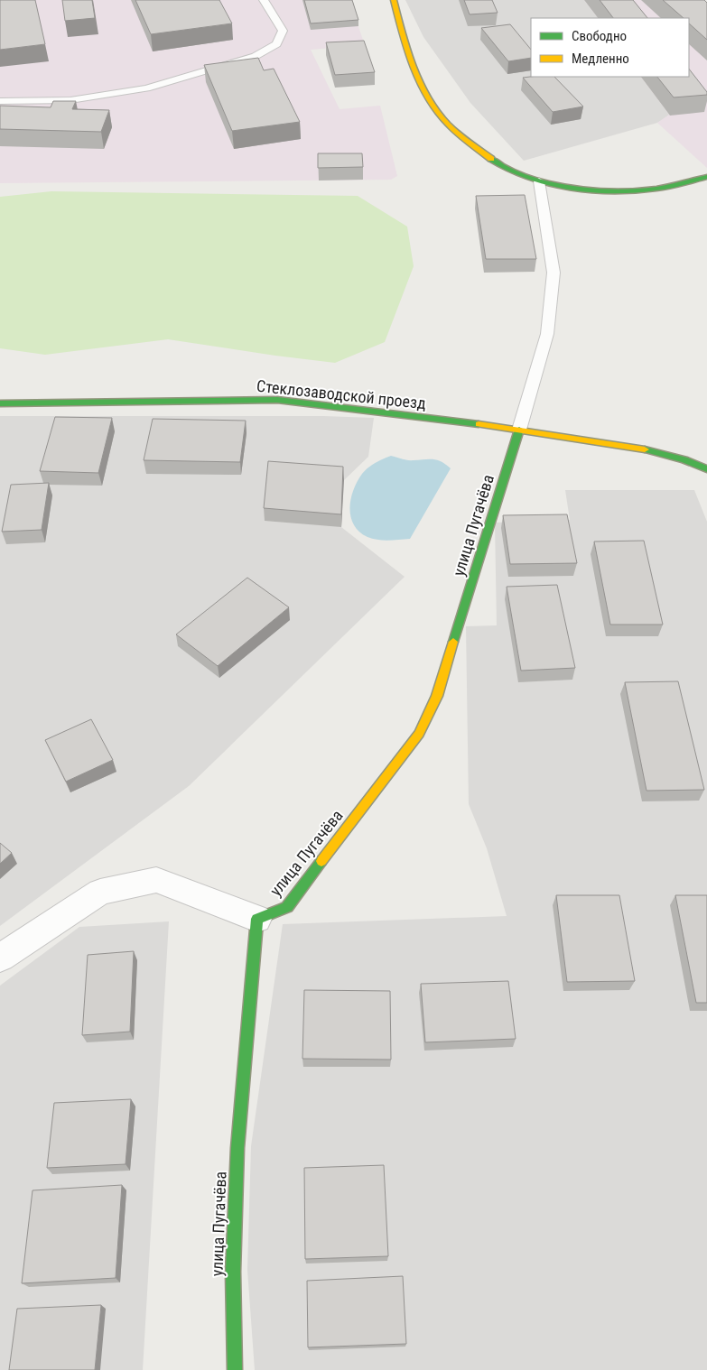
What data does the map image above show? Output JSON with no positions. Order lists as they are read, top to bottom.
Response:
{
  "streets": {
    "street": ["Стеклозаводской проезд", "улица Пугачёва"]
  },
  "crossings": [
    ["Стеклозаводской проезд", "улица Пугачёва"]
  ],
  "legend": ["Свободно", "Медленно"]
}
